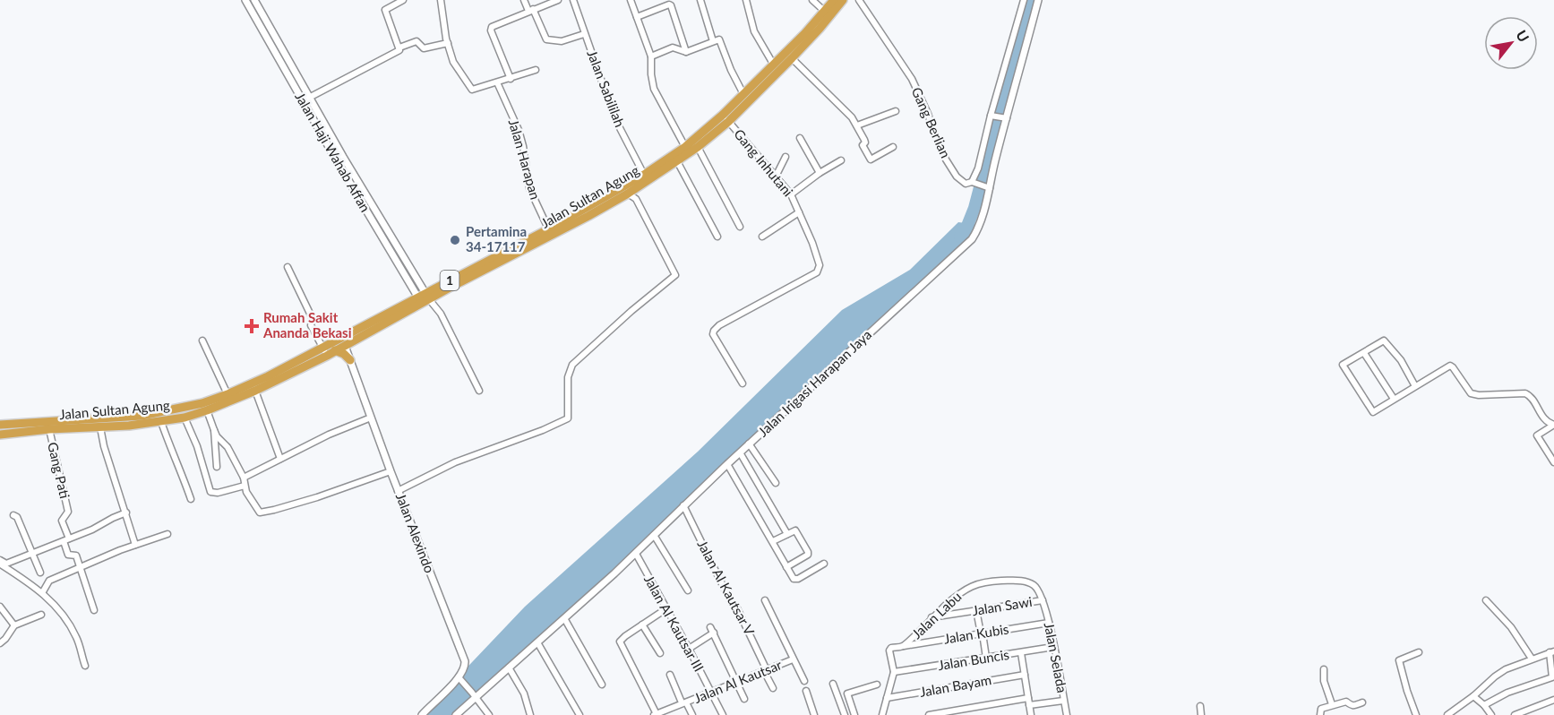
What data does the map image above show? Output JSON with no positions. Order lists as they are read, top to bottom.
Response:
{
  "streets": {
    "highway": ["Jalan Sultan Agung", "1"],
    "street": [
      "Jalan Sabililah",
      "Gang Berlian",
      "Jalan Haji Wahab Affan",
      "Jalan Harapan",
      "Gang Inhutani",
      "Jalan Irigasi Harapan Jaya",
      "Gang Pati",
      "Jalan Alexindo",
      "Jalan Al Kautsar V",
      "Jalan Sawi",
      "Jalan Labu",
      "Jalan Al Kautsar III",
      "Jalan Kubis",
      "Jalan Selada",
      "Jalan Buncis",
      "Jalan Al Kautsar",
      "Jalan Bayam"
    ]
  },
  "crossings": [
    ["Jalan Sabililah", "Jalan Sultan Agung"],
    ["Jalan Haji Wahab Affan", "Jalan Sultan Agung"],
    ["Jalan Harapan", "Jalan Sultan Agung"],
    ["Gang Inhutani", "Jalan Sultan Agung"],
    ["Jalan Sultan Agung", "Gang Pati"],
    ["Jalan Irigasi Harapan Jaya", "Jalan Al Kautsar V"],
    ["Jalan Irigasi Harapan Jaya", "Jalan Al Kautsar III"],
    ["Jalan Al Kautsar V", "Jalan Al Kautsar"],
    ["Jalan Sawi", "Jalan Labu"],
    ["Jalan Sawi", "Jalan Selada"],
    ["Jalan Labu", "Jalan Kubis"],
    ["Jalan Labu", "Jalan Selada"],
    ["Jalan Labu", "Jalan Buncis"],
    ["Jalan Labu", "Jalan Bayam"],
    ["Jalan Al Kautsar III", "Jalan Al Kautsar"],
    ["Jalan Kubis", "Jalan Selada"],
    ["Jalan Selada", "Jalan Buncis"]
  ],
  "places": {
    "other": ["Pertamina 34-17117"],
    "health": ["Rumah Sakit Ananda Bekasi"]
  },
  "north": "top right"
}
